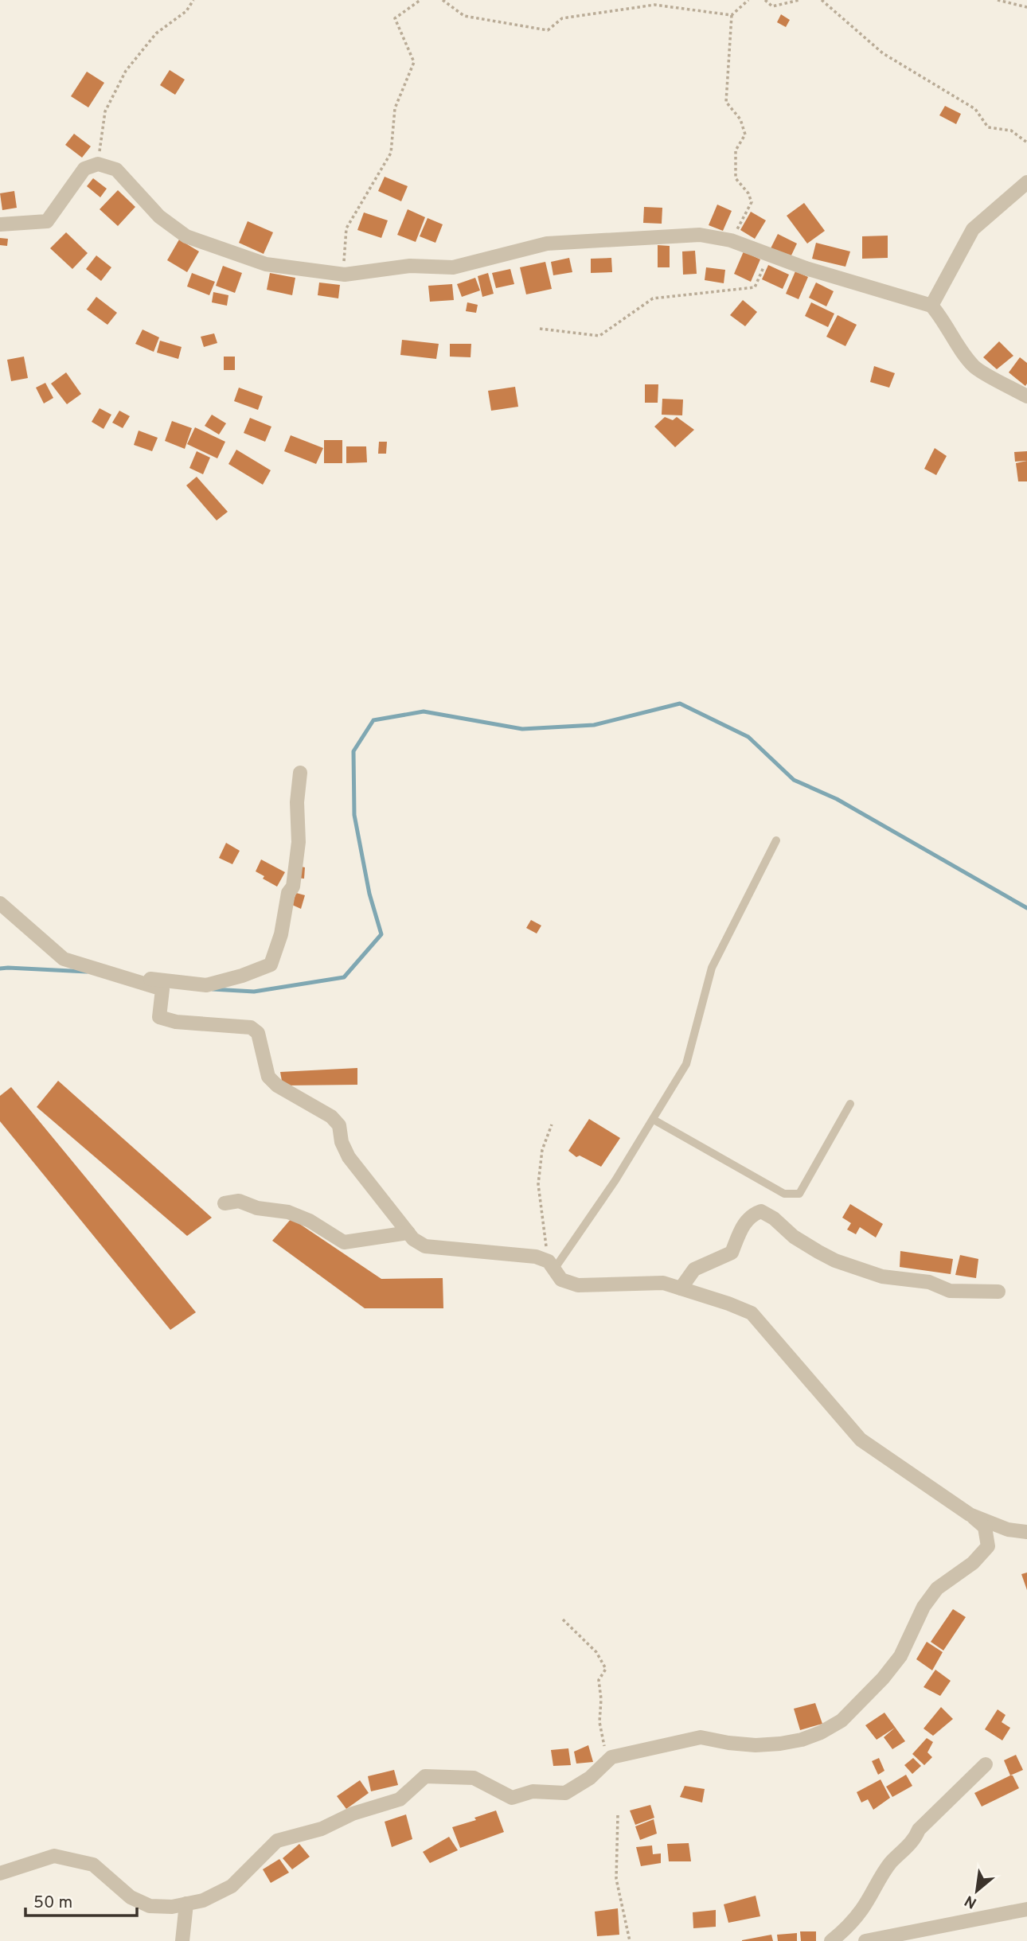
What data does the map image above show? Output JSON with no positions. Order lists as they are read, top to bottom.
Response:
{
  "scale_bar": "50 m",
  "north": "bottom left"
}
